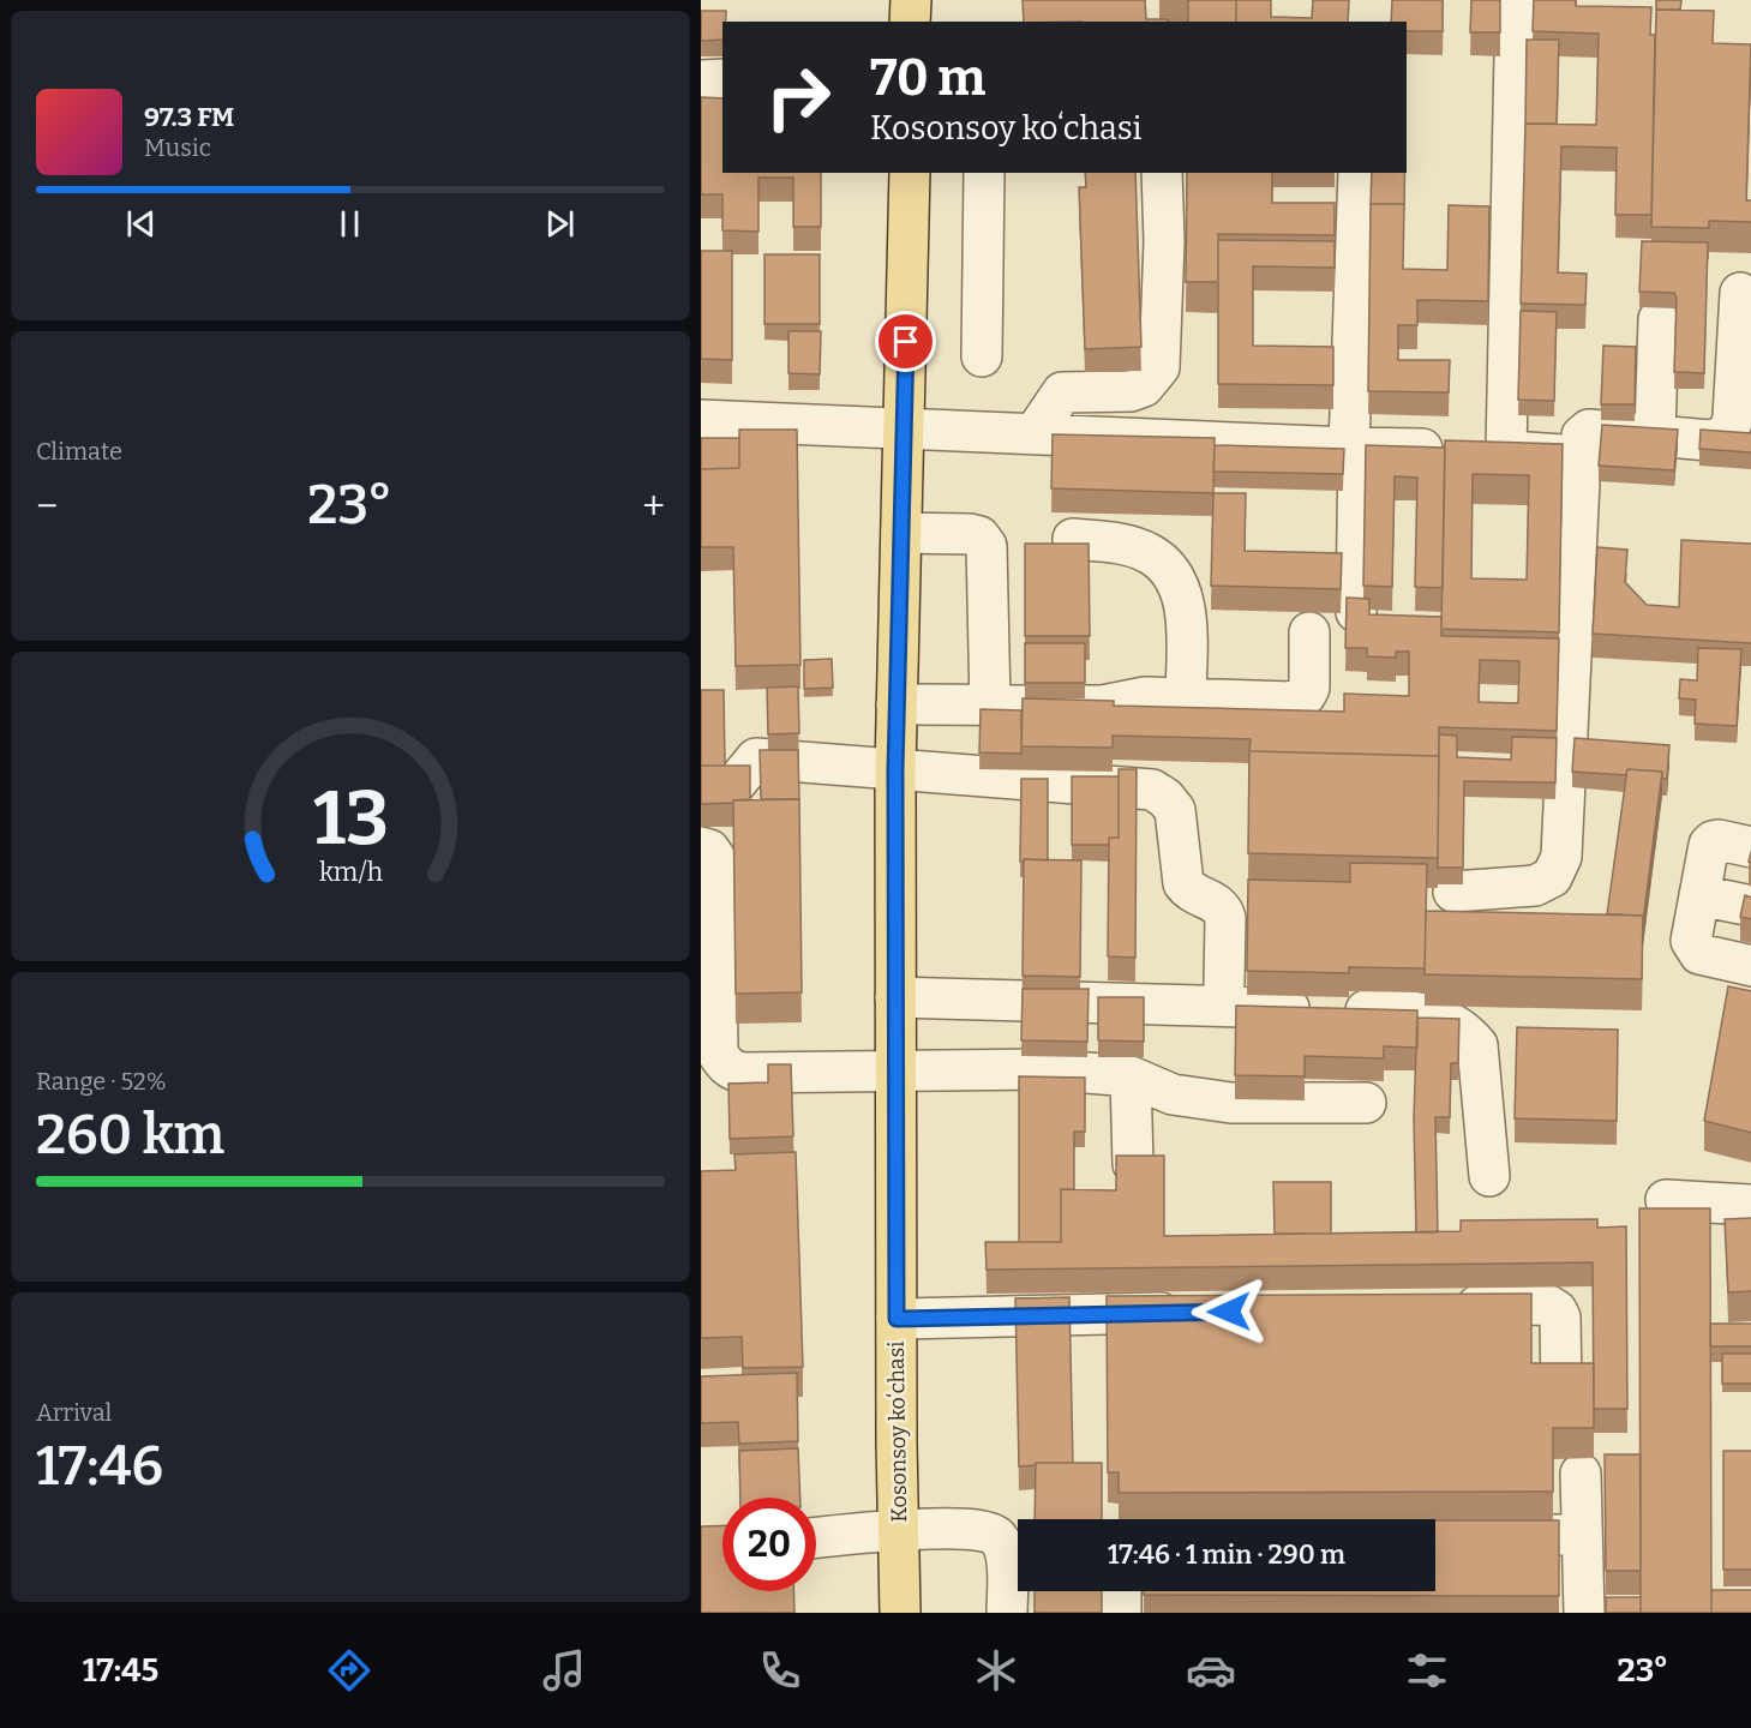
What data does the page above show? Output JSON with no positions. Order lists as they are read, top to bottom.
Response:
{
  "streets": {
    "main road": ["Kosonsoy koʻchasi"]
  },
  "page": {
    "turn": ["70 m", "Kosonsoy koʻchasi"],
    "song": ["97.3 FM", "Music"],
    "tile": [
      "Climate",
      ["Range · 52%", "260 km"],
      ["Arrival", "17:46"]
    ],
    "heat": ["−", "23°", "+"],
    "limit": "20",
    "trip": "17:46 · 1 min · 290 m",
    "tabs": ["17:45", "23°"],
    "gauge": ["13", "km/h"]
  }
}
